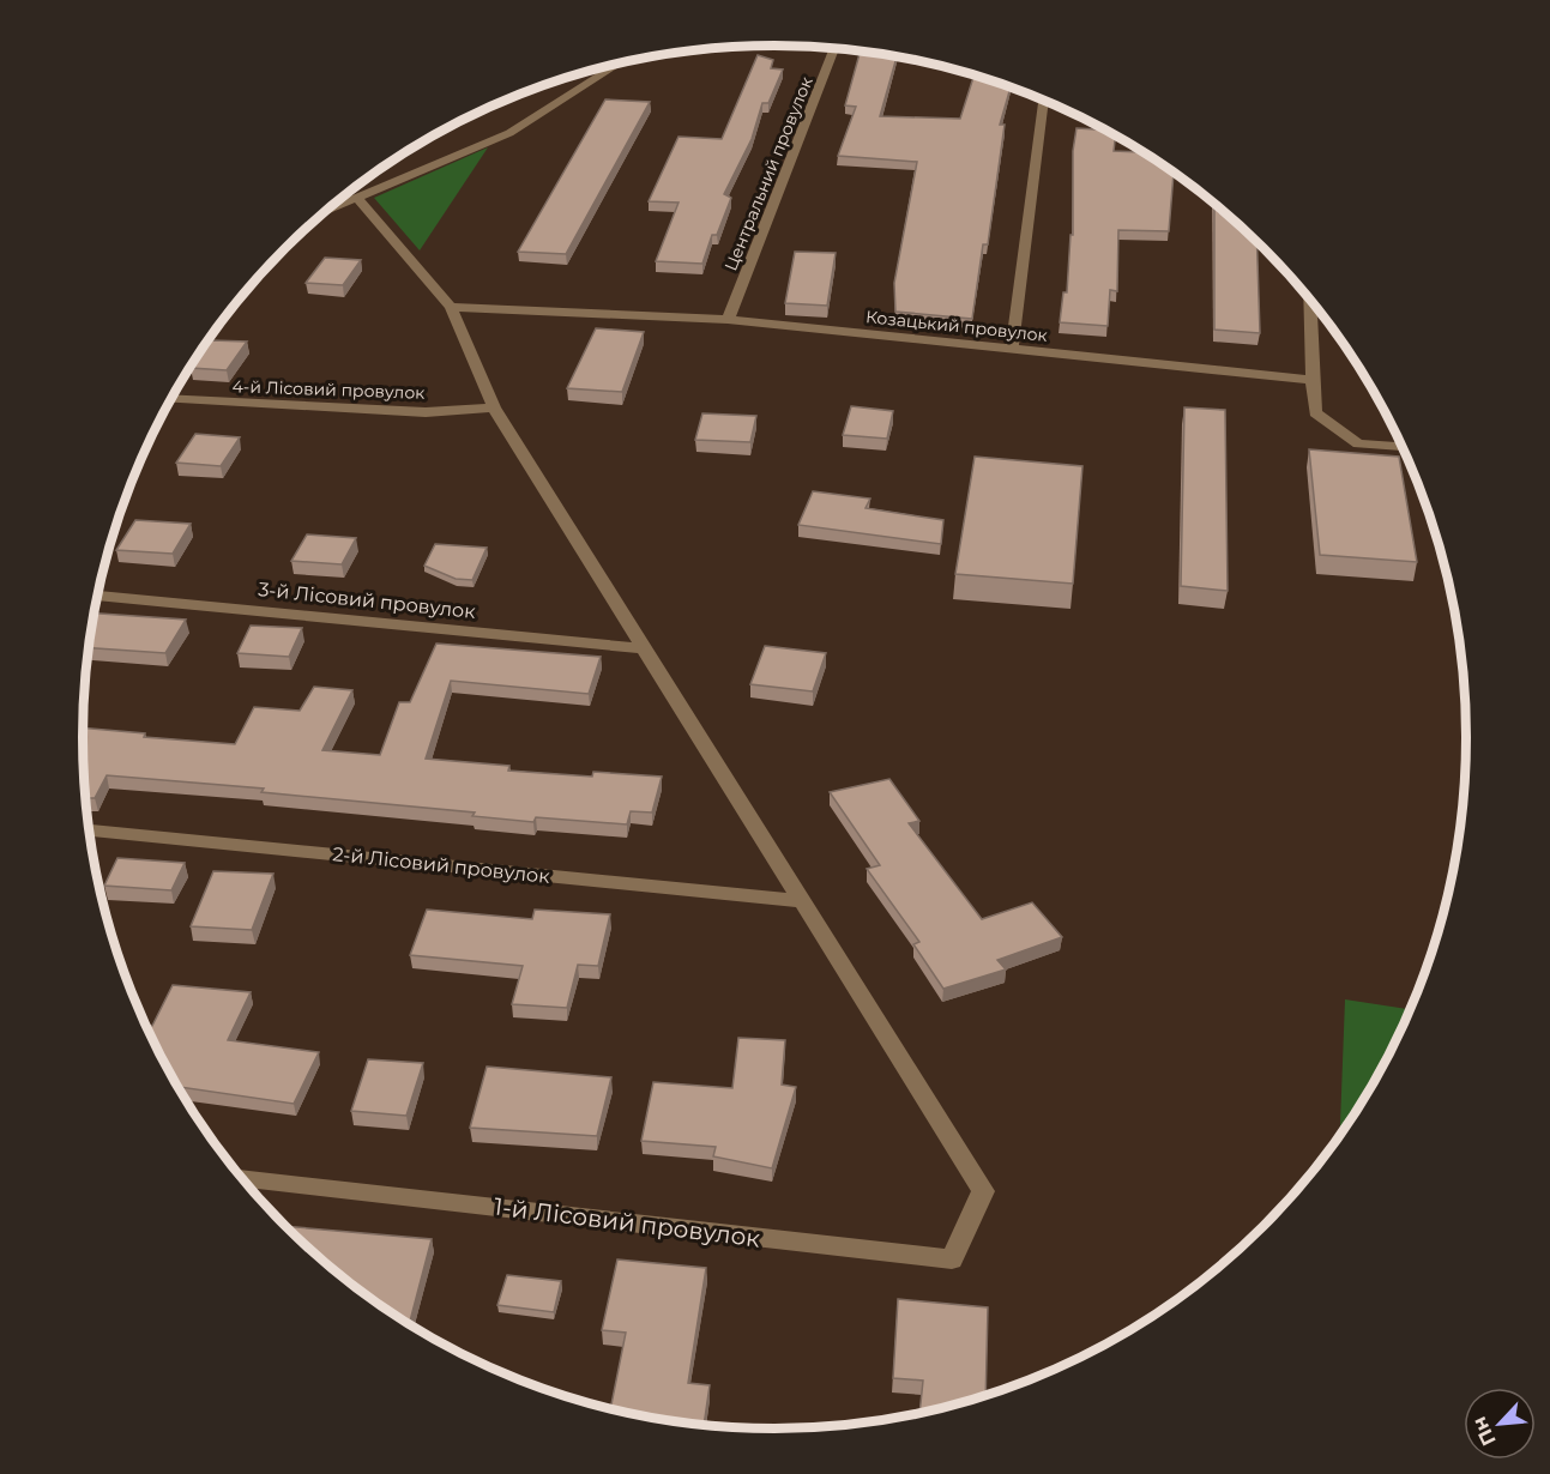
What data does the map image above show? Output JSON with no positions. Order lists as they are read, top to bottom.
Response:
{
  "streets": {
    "street": [
      "Центральний провулок",
      "Козацький провулок",
      "4-й Лісовий провулок",
      "3-й Лісовий провулок",
      "2-й Лісовий провулок",
      "1-й Лісовий провулок"
    ]
  },
  "crossings": [
    ["Центральний провулок", "Козацький провулок"],
    ["2-й Лісовий провулок", "1-й Лісовий провулок"]
  ],
  "north": "bottom left"
}
